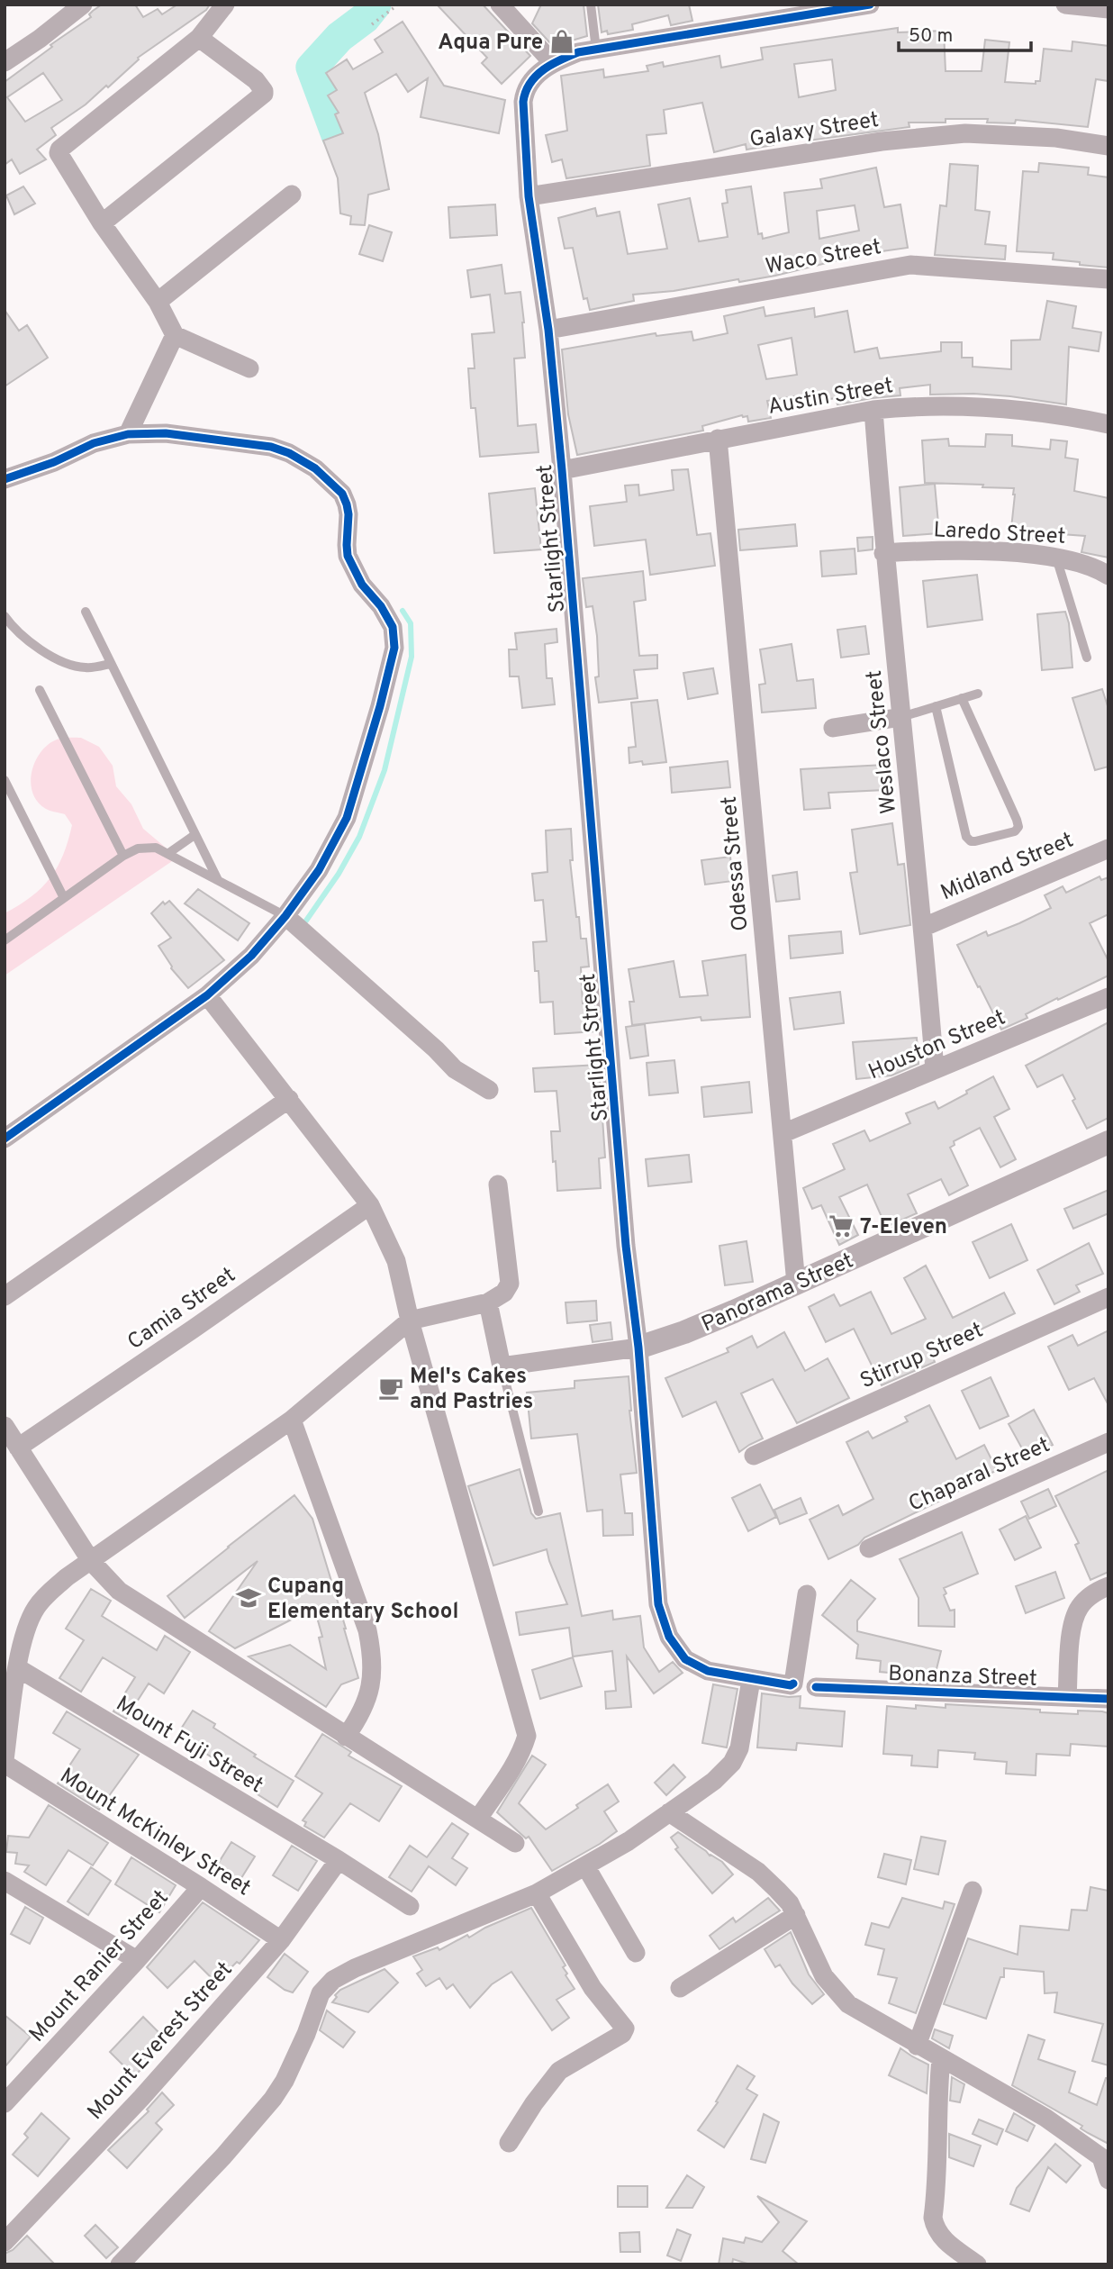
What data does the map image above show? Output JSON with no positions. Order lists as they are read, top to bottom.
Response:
{
  "streets": {
    "street": [
      "Galaxy Street",
      "Waco Street",
      "Austin Street",
      "Laredo Street",
      "Starlight Street",
      "Weslaco Street",
      "Odessa Street",
      "Midland Street",
      "Houston Street",
      "Panorama Street",
      "Camia Street",
      "Stirrup Street",
      "Chaparal Street",
      "Bonanza Street",
      "Mount Fuji Street",
      "Mount McKinley Street",
      "Mount Ranier Street",
      "Mount Everest Street"
    ]
  },
  "crossings": [
    ["Galaxy Street", "Starlight Street"],
    ["Waco Street", "Starlight Street"],
    ["Austin Street", "Starlight Street"],
    ["Austin Street", "Weslaco Street"],
    ["Austin Street", "Odessa Street"],
    ["Laredo Street", "Weslaco Street"],
    ["Starlight Street", "Panorama Street"],
    ["Weslaco Street", "Midland Street"],
    ["Weslaco Street", "Houston Street"],
    ["Odessa Street", "Houston Street"],
    ["Odessa Street", "Panorama Street"],
    ["Mount Fuji Street", "Mount Everest Street"],
    ["Mount McKinley Street", "Mount Ranier Street"],
    ["Mount McKinley Street", "Mount Everest Street"]
  ],
  "places": {
    "shop": ["Aqua Pure"],
    "supermarket": ["7-Eleven"],
    "cafe": ["Mel's Cakes and Pastries"],
    "school or university": ["Cupang Elementary School"]
  },
  "scale_bar": "50 m"
}
